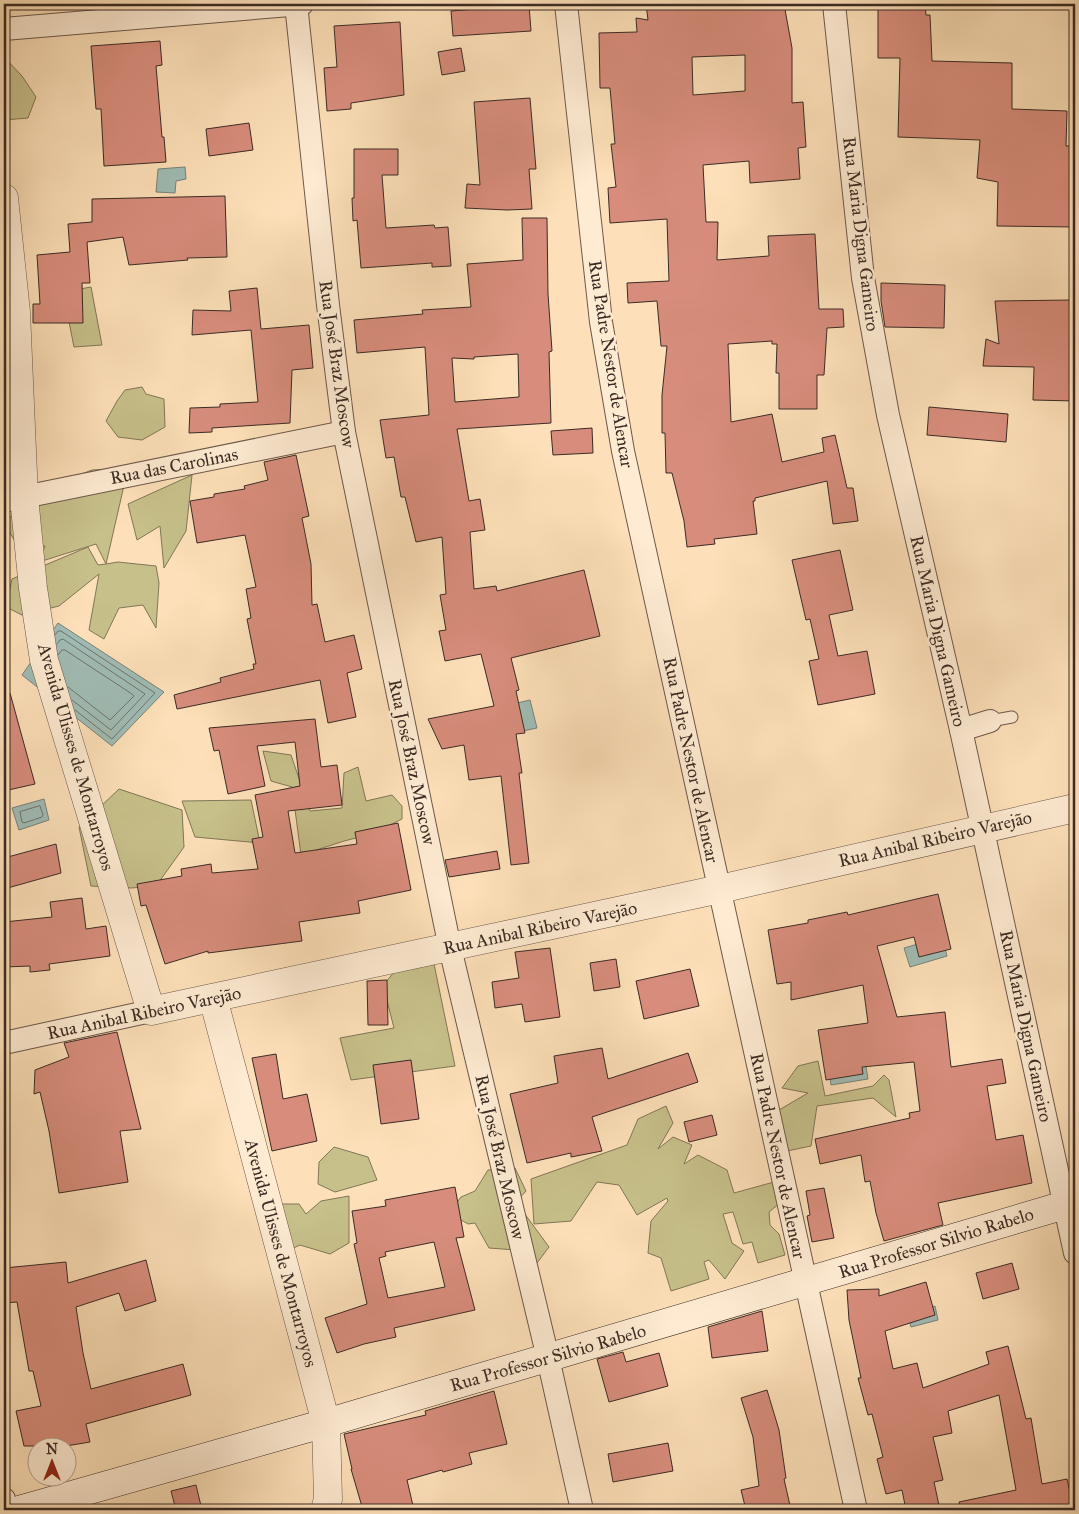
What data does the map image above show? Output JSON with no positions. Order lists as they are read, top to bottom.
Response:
{
  "streets": {
    "street": [
      "Rua Maria Digna Gameiro",
      "Rua José Braz Moscow",
      "Rua Padre Nestor de Alencar",
      "Rua das Carolinas",
      "Avenida Ulisses de Montarroyos",
      "Rua Anibal Ribeiro Varejão",
      "Rua Professor Silvio Rabelo"
    ]
  },
  "crossings": [
    ["Rua Maria Digna Gameiro", "Rua Anibal Ribeiro Varejão"],
    ["Rua Maria Digna Gameiro", "Rua Professor Silvio Rabelo"],
    ["Rua José Braz Moscow", "Rua das Carolinas"],
    ["Rua José Braz Moscow", "Rua Anibal Ribeiro Varejão"],
    ["Rua José Braz Moscow", "Rua Professor Silvio Rabelo"],
    ["Rua Padre Nestor de Alencar", "Rua Anibal Ribeiro Varejão"],
    ["Rua Padre Nestor de Alencar", "Rua Professor Silvio Rabelo"],
    ["Rua das Carolinas", "Avenida Ulisses de Montarroyos"],
    ["Avenida Ulisses de Montarroyos", "Rua Anibal Ribeiro Varejão"],
    ["Avenida Ulisses de Montarroyos", "Rua Professor Silvio Rabelo"]
  ],
  "north": "top"
}
